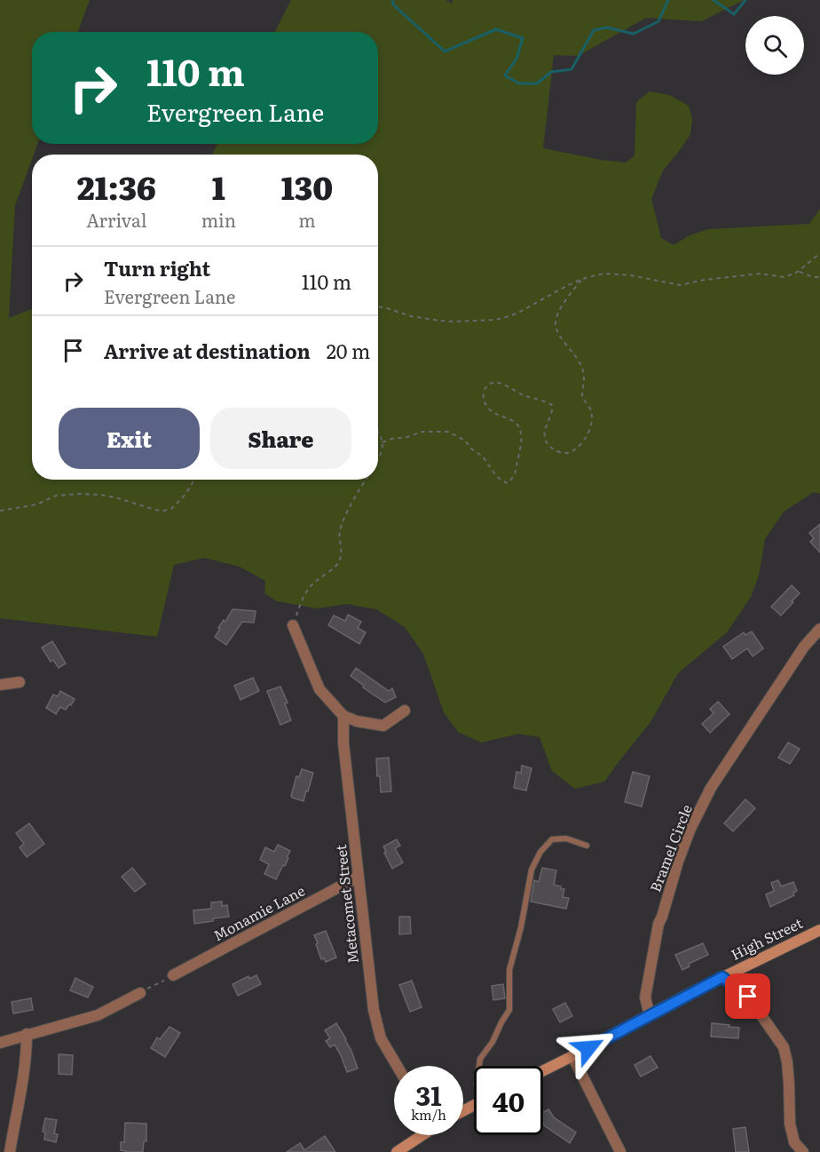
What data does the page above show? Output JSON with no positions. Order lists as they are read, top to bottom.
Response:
{
  "streets": {
    "street": [
      "Bramel Circle",
      "Metacomet Street",
      "Monamie Lane",
      "High Street"
    ]
  },
  "crossings": [
    ["Bramel Circle", "High Street"],
    ["Metacomet Street", "Monamie Lane"]
  ],
  "page": {
    "turn": ["110 m", "Evergreen Lane"],
    "eta": [
      "21:36",
      "Arrival",
      "1",
      "min",
      "130",
      "m"
    ],
    "list": [
      {
        "name": "Turn right",
        "note": "Evergreen Lane",
        "value": "110 m"
      },
      {
        "name": "Arrive at destination",
        "value": "20 m"
      }
    ],
    "buttons": ["Exit", "Share"],
    "speed": "31 km/h",
    "limit": "40"
  }
}
